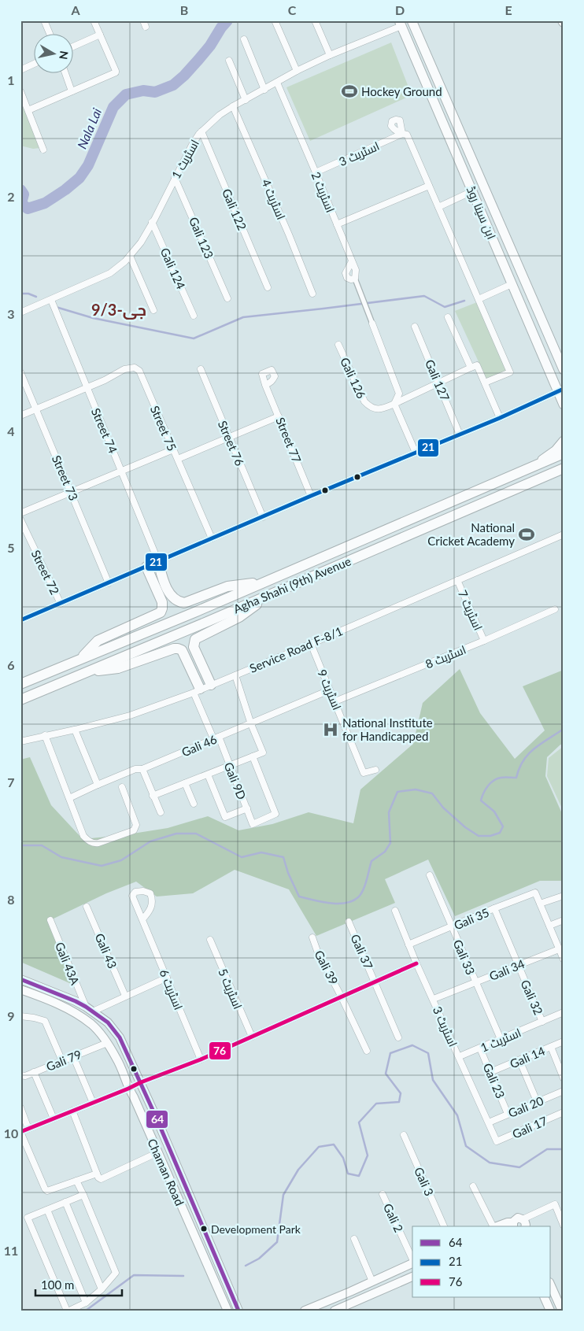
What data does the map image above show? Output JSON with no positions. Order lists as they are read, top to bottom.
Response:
{
  "streets": {
    "main road": ["ابن سینا روڈ", "Agha Shahi (9th) Avenue"],
    "street": [
      "اسٹریٹ 3",
      "اسٹریٹ 1",
      "اسٹریٹ 2",
      "اسٹریٹ 4",
      "Gali 122",
      "Gali 123",
      "Gali 124",
      "Gali 126",
      "Gali 127",
      "Street 75",
      "Street 74",
      "Street 77",
      "Street 76",
      "Street 73",
      "Street 72",
      "اسٹریٹ 7",
      "Service Road F-8/1",
      "اسٹریٹ 8",
      "اسٹریٹ 9",
      "Gali 46",
      "Gali 9D",
      "Gali 35",
      "Gali 43",
      "Gali 37",
      "Gali 33",
      "Gali 43A",
      "Gali 39",
      "Gali 34",
      "اسٹریٹ 5",
      "اسٹریٹ 6",
      "Gali 32",
      "Gali 14",
      "Gali 79",
      "Gali 23",
      "Gali 20",
      "Gali 17",
      "Chaman Road",
      "Gali 3",
      "Gali 2"
    ]
  },
  "crossings": [
    ["اسٹریٹ 3", "اسٹریٹ 1"],
    ["اسٹریٹ 3", "اسٹریٹ 2"],
    ["اسٹریٹ 3", "Gali 35"],
    ["اسٹریٹ 3", "Gali 34"],
    ["اسٹریٹ 3", "Gali 20"],
    ["اسٹریٹ 3", "Gali 17"],
    ["اسٹریٹ 1", "اسٹریٹ 2"],
    ["اسٹریٹ 1", "اسٹریٹ 4"],
    ["اسٹریٹ 1", "Gali 122"],
    ["اسٹریٹ 1", "ابن سینا روڈ"],
    ["اسٹریٹ 1", "Gali 123"],
    ["اسٹریٹ 1", "Gali 124"],
    ["اسٹریٹ 1", "Street 74"],
    ["اسٹریٹ 1", "Gali 33"],
    ["اسٹریٹ 1", "Gali 32"],
    ["اسٹریٹ 1", "Gali 23"],
    ["Gali 126", "Gali 127"],
    ["Street 75", "Street 74"],
    ["Street 75", "Street 73"],
    ["اسٹریٹ 7", "Service Road F-8/1"],
    ["اسٹریٹ 7", "اسٹریٹ 8"],
    ["Service Road F-8/1", "اسٹریٹ 9"],
    ["Service Road F-8/1", "Gali 9D"],
    ["اسٹریٹ 8", "اسٹریٹ 9"],
    ["اسٹریٹ 9", "Gali 46"],
    ["Gali 46", "Gali 9D"],
    ["Gali 35", "Gali 33"],
    ["Gali 35", "Gali 32"],
    ["Gali 33", "Gali 34"],
    ["Gali 43A", "Chaman Road"],
    ["Gali 34", "Gali 32"],
    ["Gali 14", "Gali 23"],
    ["Gali 79", "Chaman Road"],
    ["Gali 23", "Gali 20"]
  ],
  "districts": ["جی-9/3"],
  "water": ["Nala Lai"],
  "places": {
    "sports": ["Hockey Ground", "National Cricket Academy"],
    "hospital": ["National Institute for Handicapped"],
    "other": ["Development Park"]
  },
  "lines": ["transit line 21", "transit line 76", "transit line 64"],
  "legend": ["64", "21", "76"],
  "scale_bar": "100 m",
  "north": "right",
  "grid": {
    "columns": [
      "A",
      "B",
      "C",
      "D",
      "E"
    ],
    "rows": [
      "1",
      "2",
      "3",
      "4",
      "5",
      "6",
      "7",
      "8",
      "9",
      "10",
      "11"
    ]
  }
}
